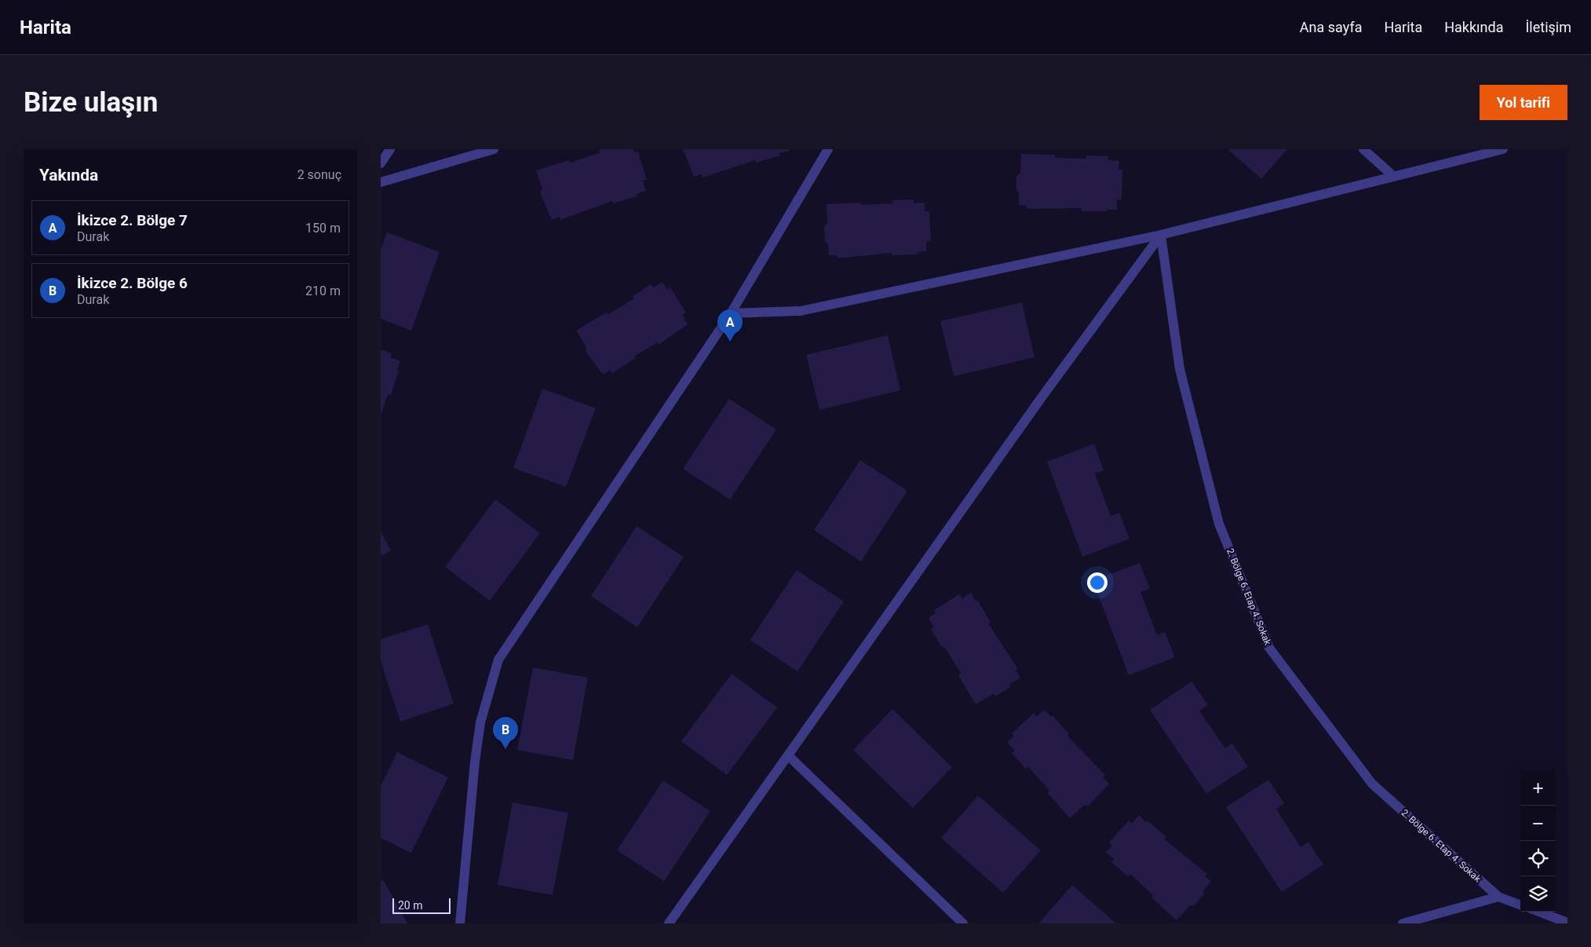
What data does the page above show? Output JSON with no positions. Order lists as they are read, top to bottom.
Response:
{
  "streets": {
    "street": ["2. Bölge 6. Etap 4. Sokak"]
  },
  "scale_bar": "20 m",
  "page": {
    "header": "Harita",
    "nav": [
      "Ana sayfa",
      "Harita",
      "Hakkında",
      "İletişim"
    ],
    "buttons": "Yol tarifi",
    "title": "Bize ulaşın",
    "heading": ["Yakında", "2 sonuç"],
    "list": [
      {
        "mark": "A",
        "name": "İkizce 2. Bölge 7",
        "note": "Durak",
        "value": "150 m"
      },
      {
        "mark": "B",
        "name": "İkizce 2. Bölge 6",
        "note": "Durak",
        "value": "210 m"
      }
    ],
    "pins": ["A", "B"],
    "map_buttons": ["+", "−"],
    "scale": "20 m"
  }
}
